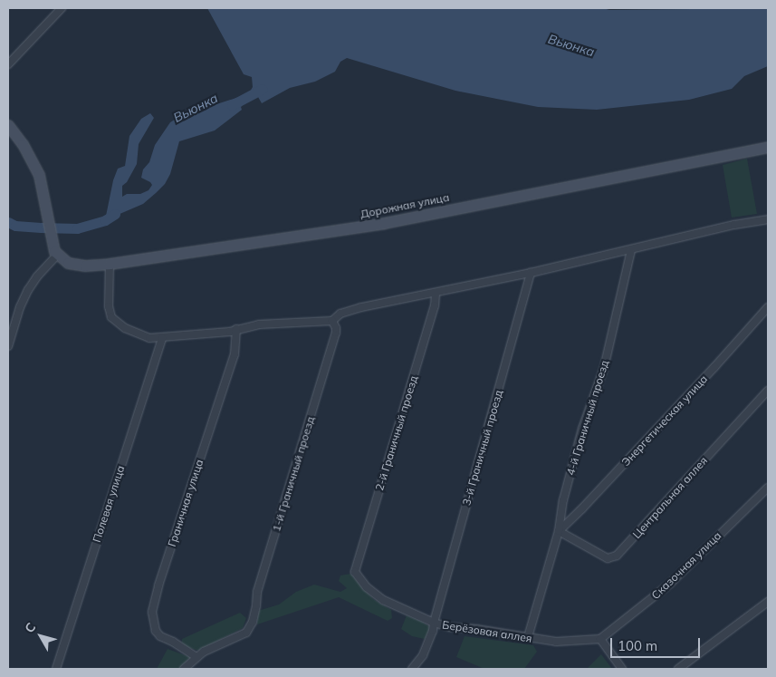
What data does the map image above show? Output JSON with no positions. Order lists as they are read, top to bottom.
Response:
{
  "streets": {
    "main road": ["Дорожная улица"],
    "street": [
      "4-й Граничный проезд",
      "Энергетическая улица",
      "2-й Граничный проезд",
      "3-й Граничный проезд",
      "1-й Граничный проезд",
      "Центральная аллея",
      "Граничная улица",
      "Полевая улица",
      "Сказочная улица",
      "Берёзовая аллея"
    ]
  },
  "crossings": [
    ["4-й Граничный проезд", "Энергетическая улица"],
    ["4-й Граничный проезд", "Центральная аллея"],
    ["4-й Граничный проезд", "Берёзовая аллея"],
    ["Энергетическая улица", "Центральная аллея"],
    ["2-й Граничный проезд", "Берёзовая аллея"],
    ["3-й Граничный проезд", "Берёзовая аллея"],
    ["1-й Граничный проезд", "Граничная улица"],
    ["Сказочная улица", "Берёзовая аллея"]
  ],
  "water": ["Вьюнка"],
  "scale_bar": "100 m",
  "north": "top left"
}
